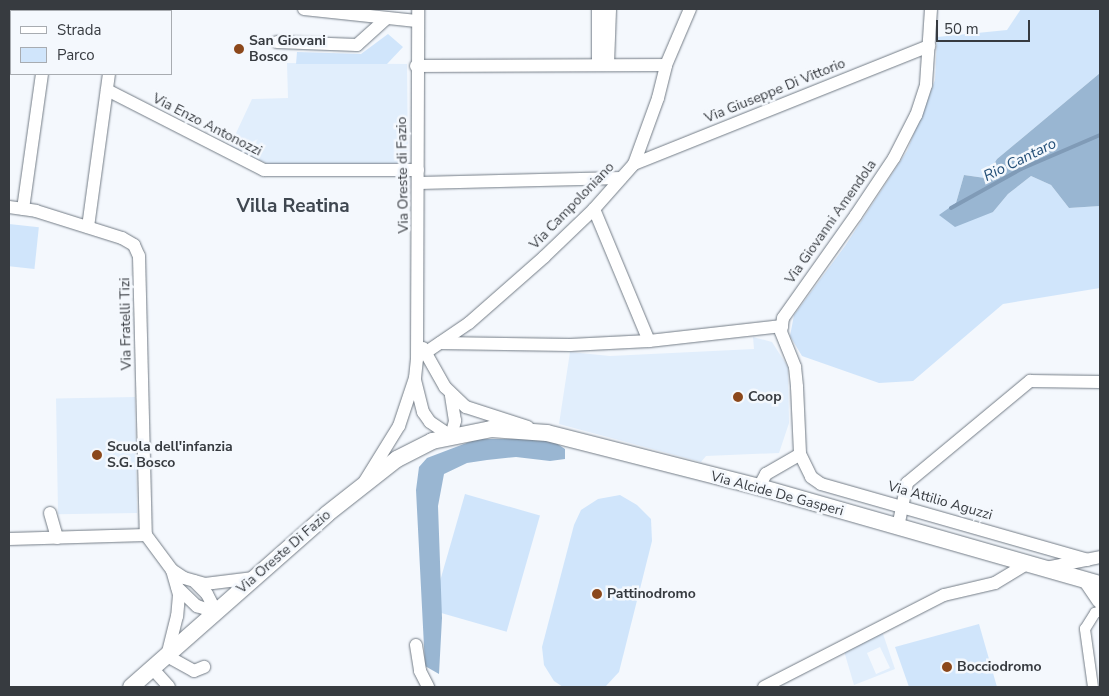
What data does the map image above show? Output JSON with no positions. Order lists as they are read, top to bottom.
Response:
{
  "streets": {
    "street": [
      "Via Giuseppe Di Vittorio",
      "Via Enzo Antonozzi",
      "Via Oreste di Fazio",
      "Via Campoloniano",
      "Via Giovanni Amendola",
      "Via Fratelli Tizi",
      "Via Alcide De Gasperi",
      "Via Attilio Aguzzi",
      "Via Oreste Di Fazio"
    ]
  },
  "crossings": [
    ["Via Giuseppe Di Vittorio", "Via Campoloniano"],
    ["Via Giuseppe Di Vittorio", "Via Giovanni Amendola"],
    ["Via Enzo Antonozzi", "Via Oreste di Fazio"],
    ["Via Enzo Antonozzi", "Via Campoloniano"],
    ["Via Alcide De Gasperi", "Via Oreste Di Fazio"]
  ],
  "districts": ["Villa Reatina"],
  "water": ["Rio Cantaro"],
  "places": [
    "San Giovani Bosco",
    "Coop",
    "Scuola dell'infanzia S.G. Bosco",
    "Pattinodromo",
    "Bocciodromo"
  ],
  "legend": ["Strada", "Parco"],
  "scale_bar": "50 m"
}
